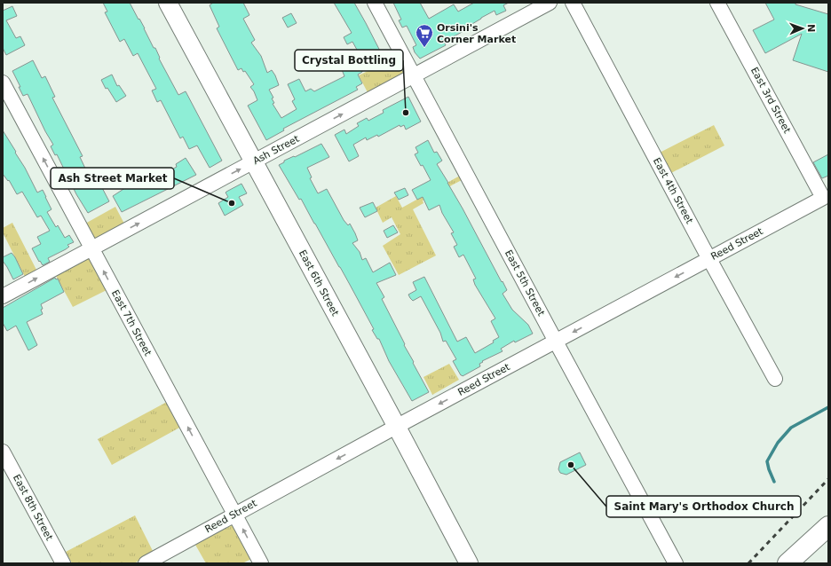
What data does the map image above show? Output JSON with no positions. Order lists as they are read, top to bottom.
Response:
{
  "streets": {
    "main road": ["East 6th Street"],
    "street": [
      "East 3rd Street",
      "Ash Street",
      "East 4th Street",
      "Reed Street",
      "East 5th Street",
      "East 7th Street",
      "East 8th Street"
    ]
  },
  "crossings": [
    ["East 3rd Street", "Reed Street"],
    ["Ash Street", "East 6th Street"],
    ["Ash Street", "East 5th Street"],
    ["Ash Street", "East 7th Street"],
    ["East 4th Street", "Reed Street"],
    ["Reed Street", "East 6th Street"],
    ["Reed Street", "East 5th Street"],
    ["Reed Street", "East 7th Street"]
  ],
  "one_way": ["Ash Street", "Reed Street", "East 7th Street"],
  "places": {
    "supermarket": ["Orsini's Corner Market"],
    "other": ["Crystal Bottling", "Ash Street Market", "Saint Mary's Orthodox Church"]
  },
  "north": "right"
}
